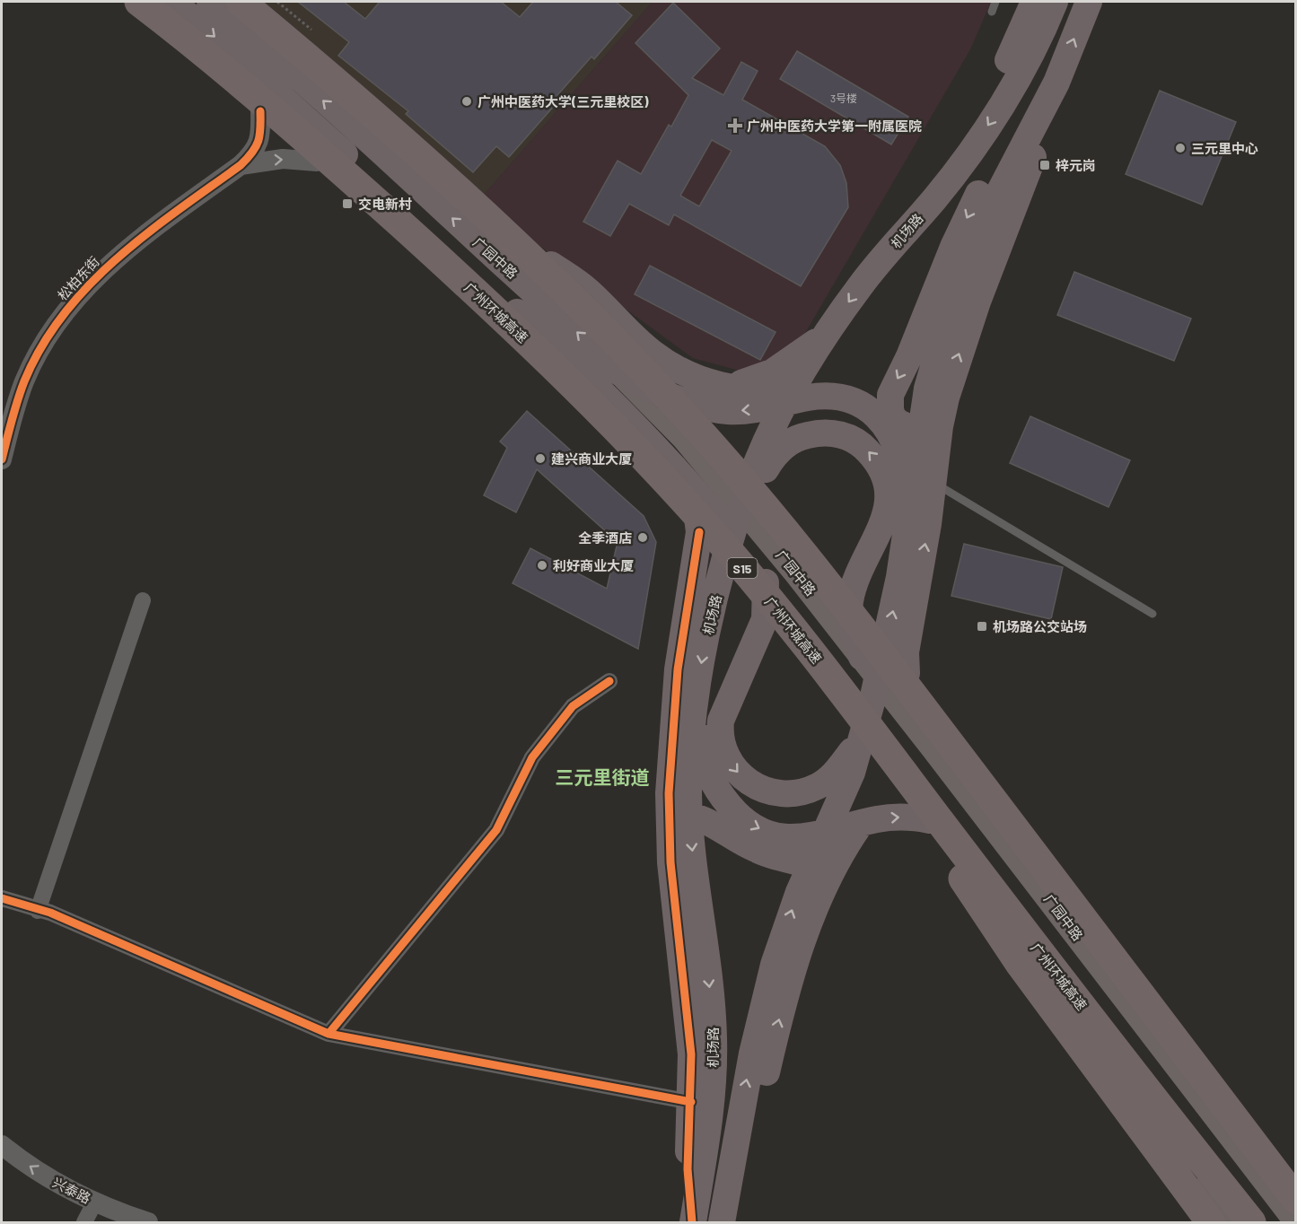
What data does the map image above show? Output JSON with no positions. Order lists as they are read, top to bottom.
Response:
{
  "streets": {
    "highway": [
      "机场路",
      "广园中路",
      "广州环城高速",
      "S15"
    ],
    "street": ["松柏东街", "兴泰路"]
  },
  "one_way": ["兴泰路"],
  "districts": ["三元里街道"],
  "places": {
    "other": [
      "广州中医药大学(三元里校区)",
      "三元里中心",
      "建兴商业大厦",
      "全季酒店",
      "利好商业大厦"
    ],
    "health": ["广州中医药大学第一附属医院"],
    "transit": ["梓元岗", "交电新村", "机场路公交站场"]
  },
  "house_numbers": ["3号楼"]
}
